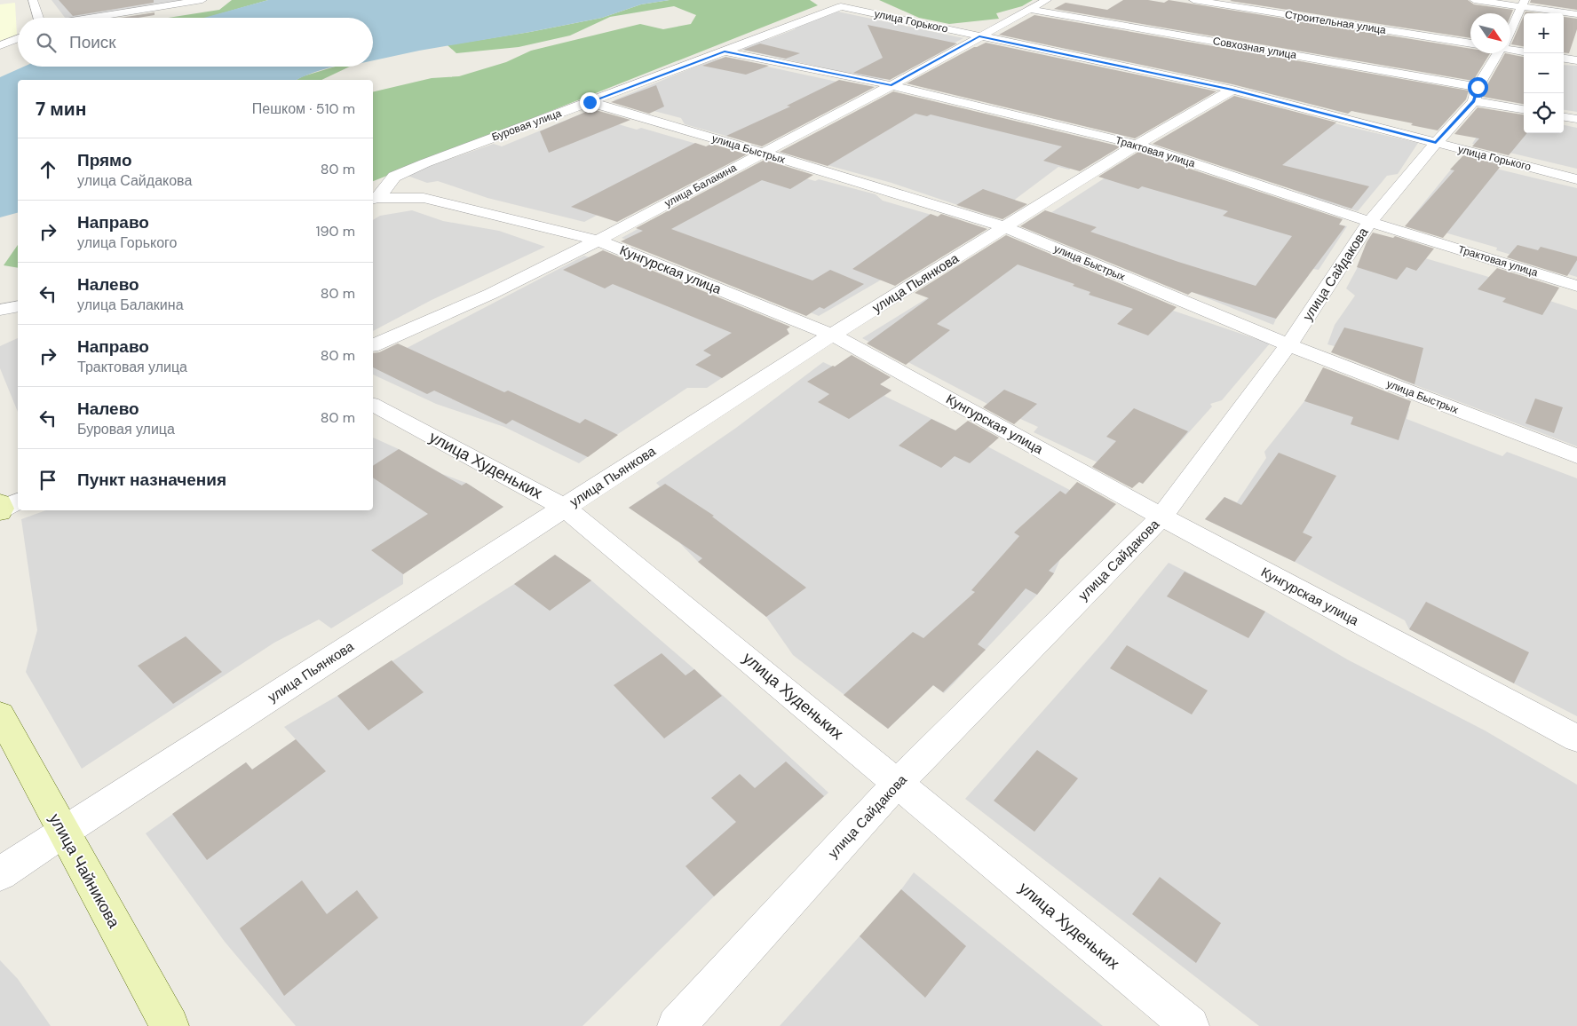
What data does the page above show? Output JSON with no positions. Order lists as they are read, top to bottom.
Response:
{
  "streets": {
    "street": [
      "улица Горького",
      "Строительная улица",
      "Совхозная улица",
      "Буровая улица",
      "улица Быстрых",
      "Трактовая улица",
      "улица Балакина",
      "Кунгурская улица",
      "улица Сайдакова",
      "улица Пьянкова",
      "улица Худеньких",
      "улица Чайникова"
    ]
  },
  "crossings": [
    ["улица Горького", "Буровая улица"],
    ["улица Горького", "улица Балакина"],
    ["улица Горького", "улица Сайдакова"],
    ["улица Горького", "улица Пьянкова"],
    ["Совхозная улица", "улица Балакина"],
    ["Совхозная улица", "улица Сайдакова"],
    ["Буровая улица", "улица Быстрых"],
    ["Буровая улица", "Трактовая улица"],
    ["Буровая улица", "Кунгурская улица"],
    ["улица Быстрых", "улица Балакина"],
    ["улица Быстрых", "улица Сайдакова"],
    ["улица Быстрых", "улица Пьянкова"],
    ["Трактовая улица", "улица Балакина"],
    ["Трактовая улица", "улица Сайдакова"],
    ["Трактовая улица", "улица Пьянкова"],
    ["улица Балакина", "Кунгурская улица"],
    ["Кунгурская улица", "улица Сайдакова"],
    ["Кунгурская улица", "улица Пьянкова"],
    ["улица Сайдакова", "улица Худеньких"],
    ["улица Пьянкова", "улица Худеньких"],
    ["улица Пьянкова", "улица Чайникова"]
  ],
  "north": "bottom right",
  "page": {
    "map_buttons": ["+", "−"],
    "search": "Поиск",
    "heading": ["7 мин", "Пешком · 510 m"],
    "list": [
      ["Прямо", "улица Сайдакова", "80 m"],
      ["Направо", "улица Горького", "190 m"],
      ["Налево", "улица Балакина", "80 m"],
      ["Направо", "Трактовая улица", "80 m"],
      ["Налево", "Буровая улица", "80 m"],
      "Пункт назначения"
    ]
  }
}
